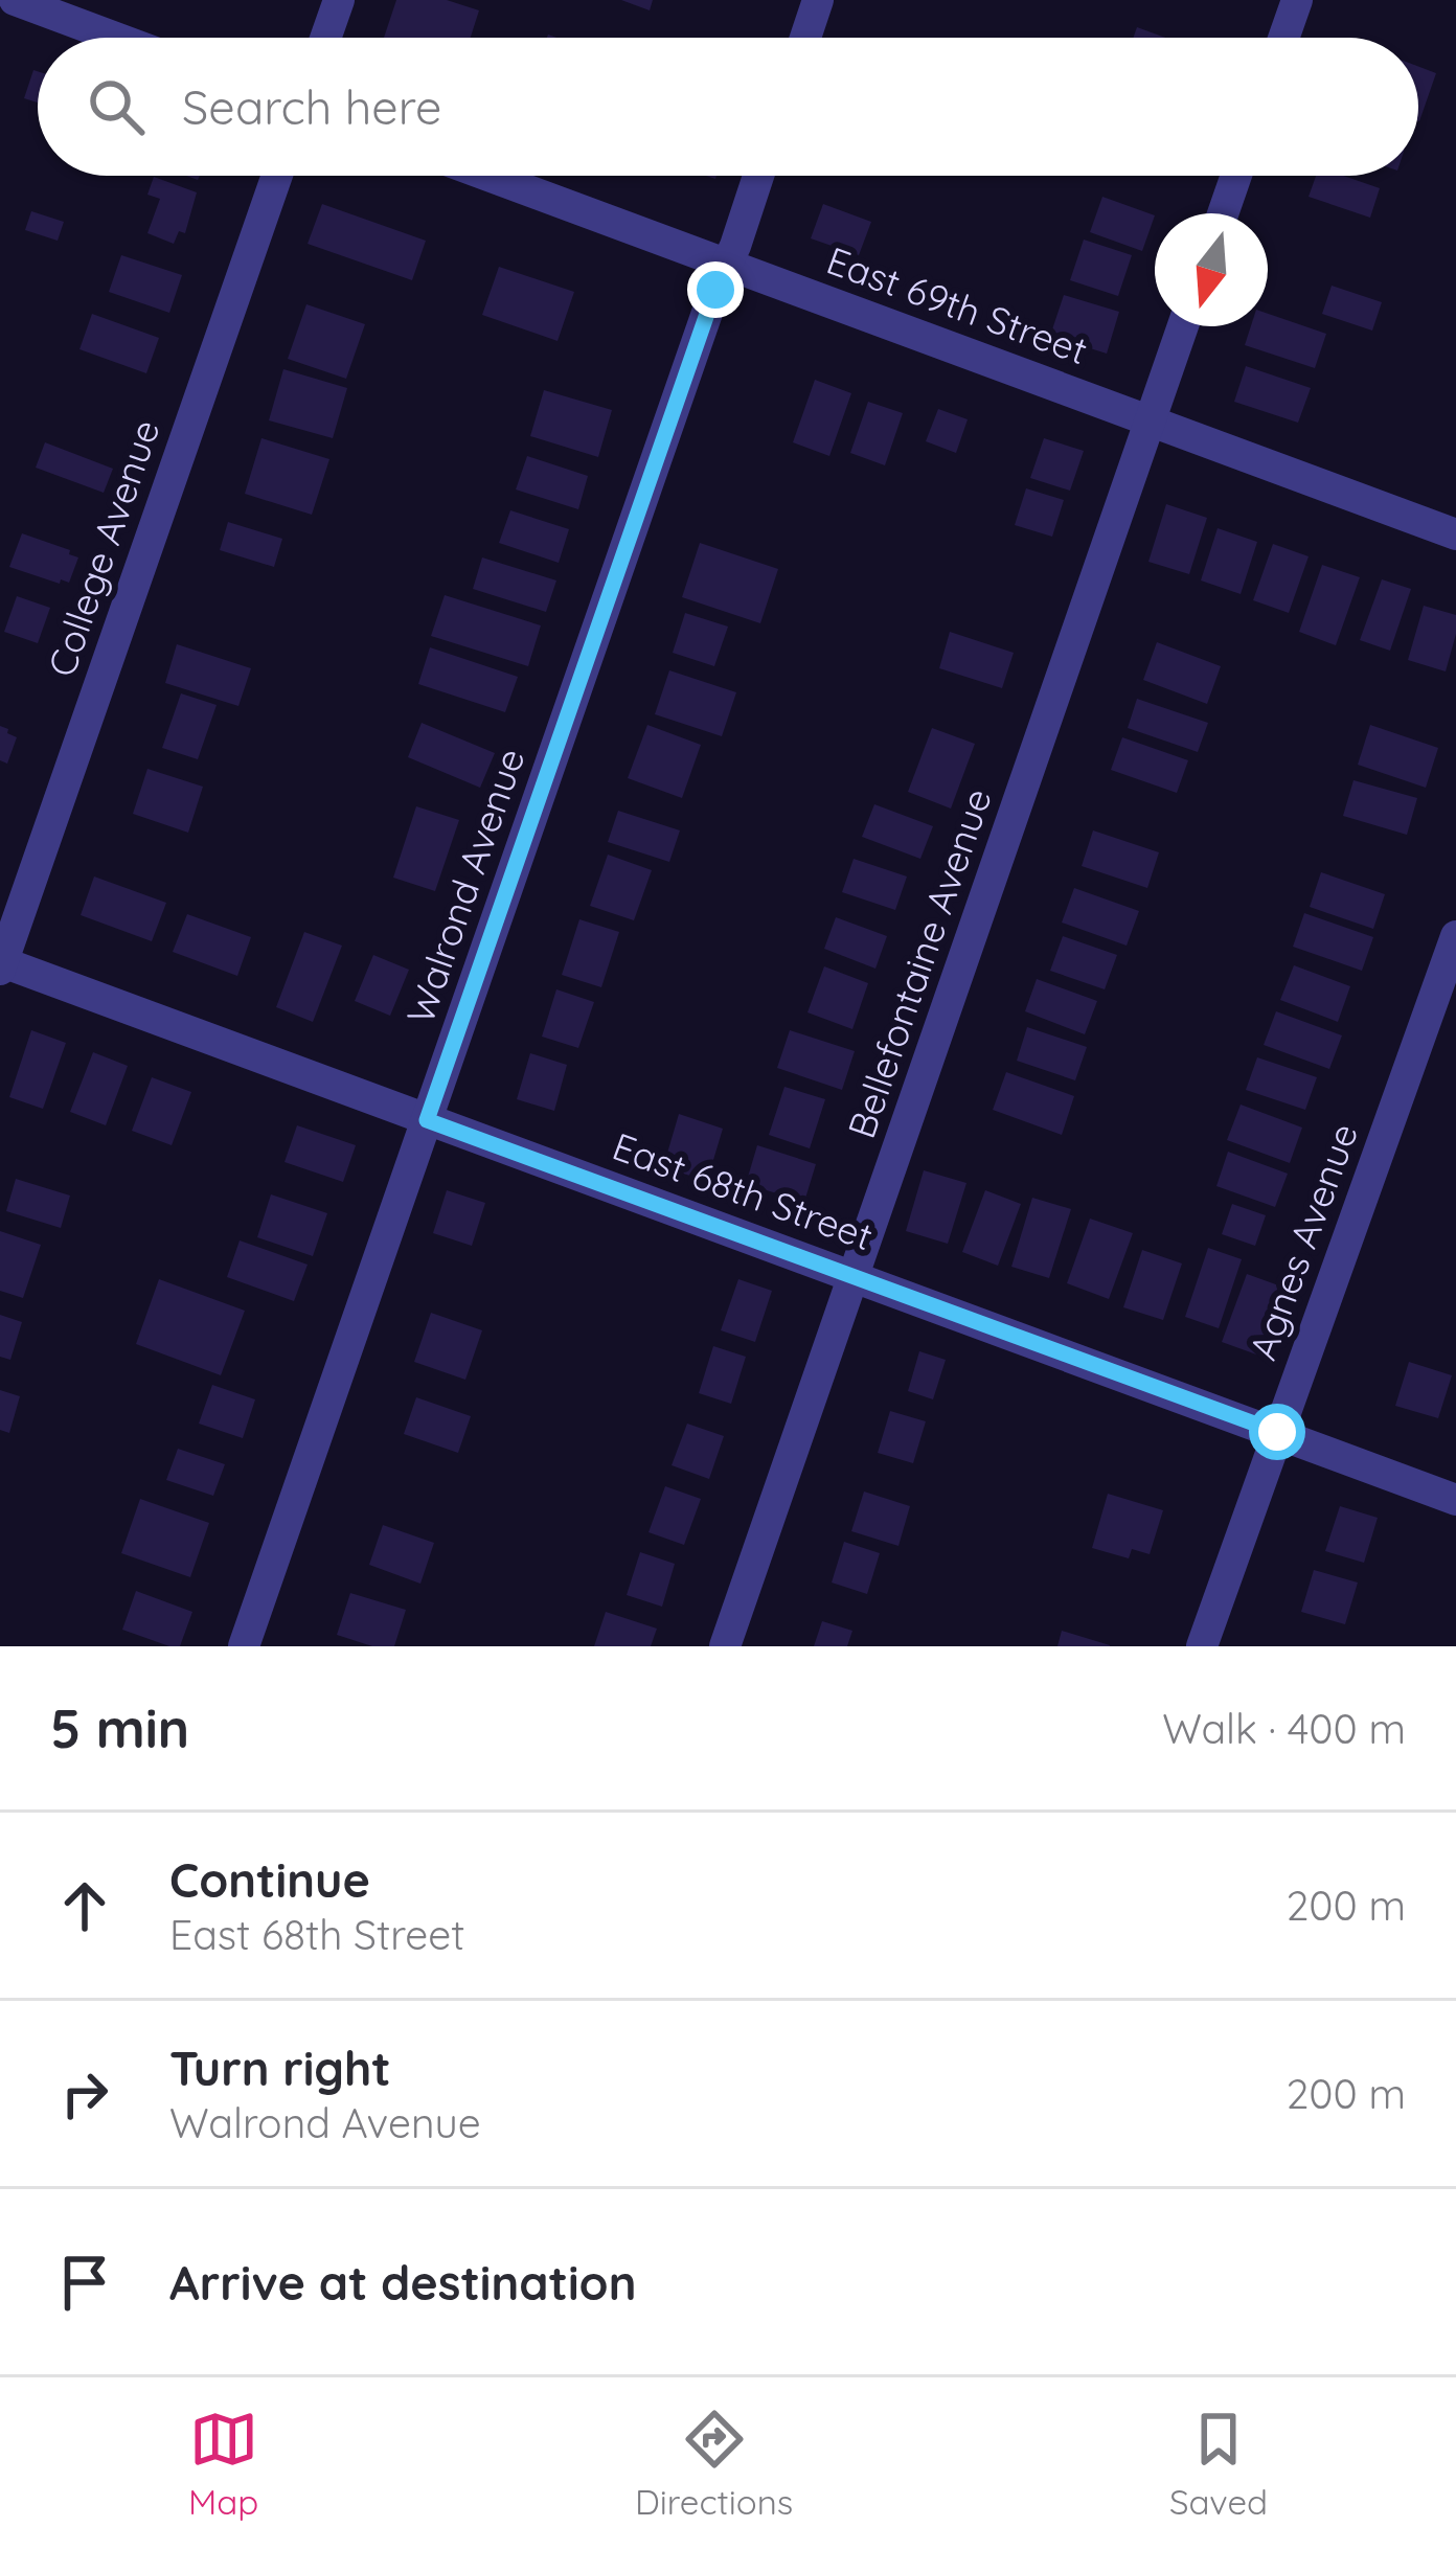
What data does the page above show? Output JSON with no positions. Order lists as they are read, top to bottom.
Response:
{
  "streets": {
    "street": [
      "East 69th Street",
      "College Avenue",
      "Walrond Avenue",
      "Bellefontaine Avenue",
      "East 68th Street",
      "Agnes Avenue"
    ]
  },
  "crossings": [
    ["East 69th Street", "Walrond Avenue"],
    ["East 69th Street", "Bellefontaine Avenue"],
    ["College Avenue", "East 68th Street"],
    ["Walrond Avenue", "East 68th Street"],
    ["Bellefontaine Avenue", "East 68th Street"],
    ["East 68th Street", "Agnes Avenue"]
  ],
  "north": "bottom",
  "page": {
    "search": "Search here",
    "heading": ["5 min", "Walk · 400 m"],
    "list": [
      ["Continue", "East 68th Street", "200 m"],
      ["Turn right", "Walrond Avenue", "200 m"],
      "Arrive at destination"
    ],
    "nav": ["Map", "Directions", "Saved"]
  }
}
